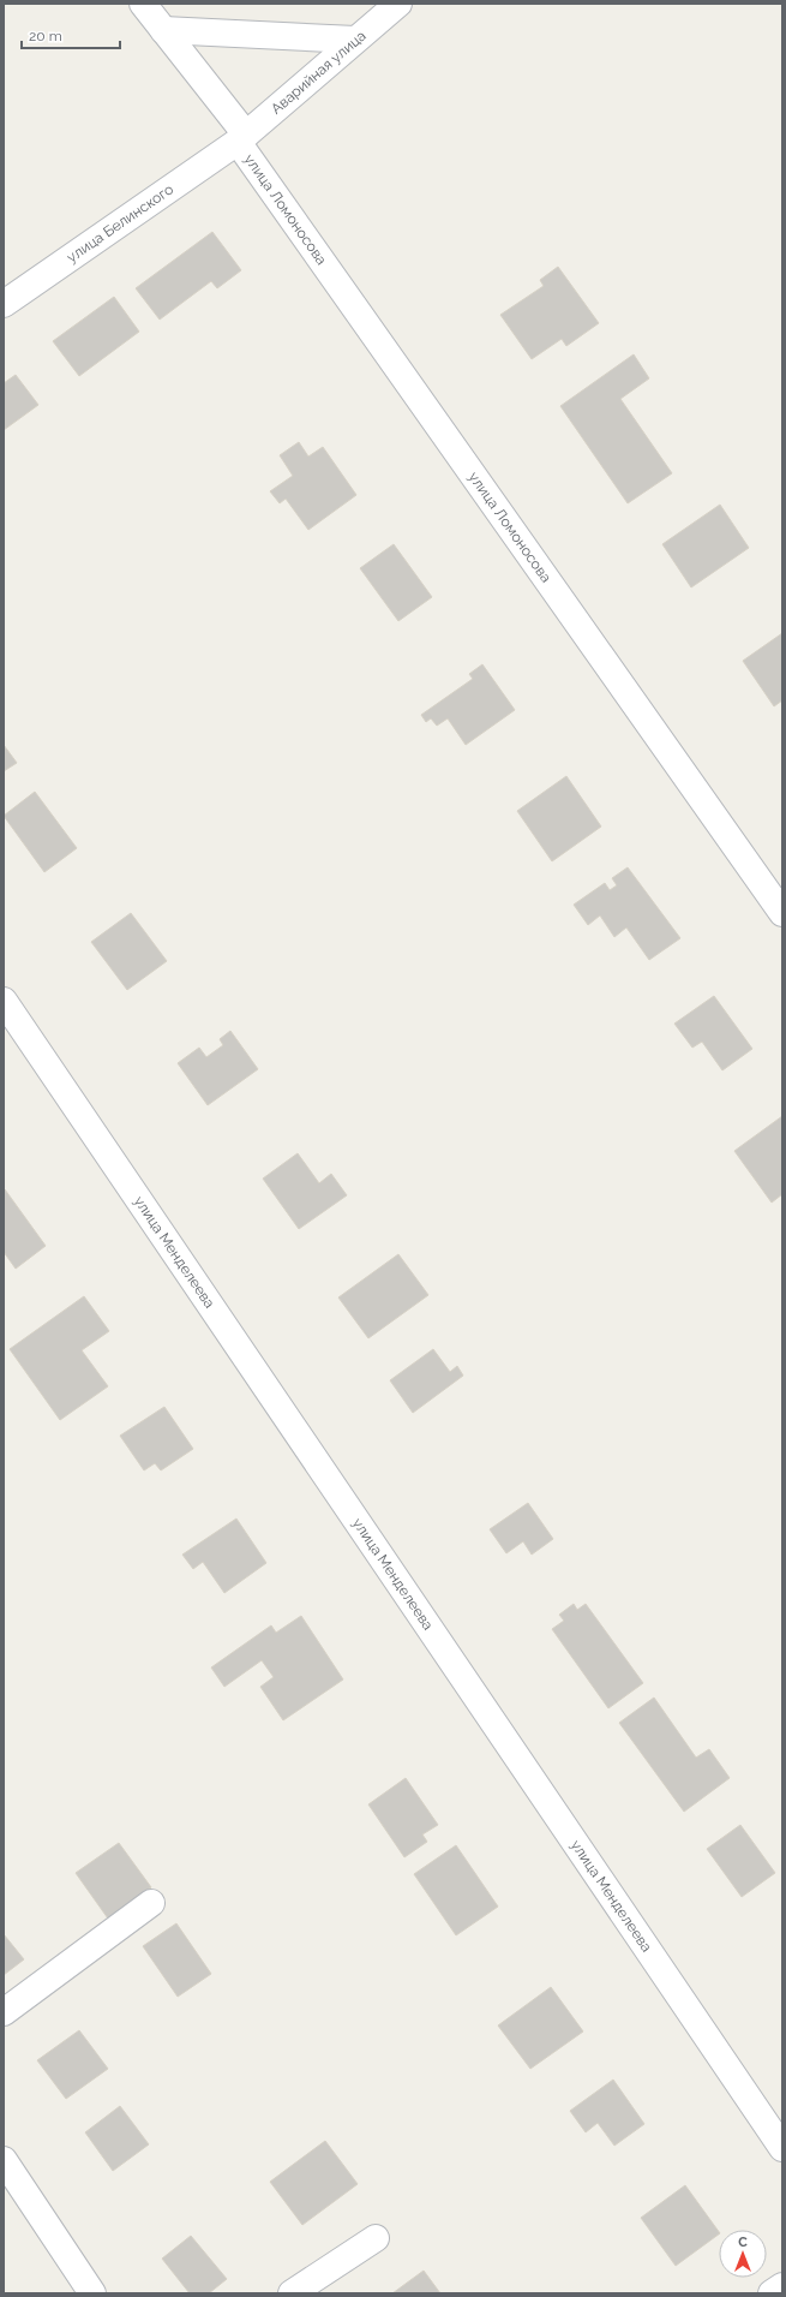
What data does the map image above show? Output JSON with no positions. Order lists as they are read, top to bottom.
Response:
{
  "streets": {
    "street": [
      "Аварийная улица",
      "улица Ломоносова",
      "улица Белинского",
      "улица Менделеева"
    ]
  },
  "crossings": [
    ["Аварийная улица", "улица Ломоносова"],
    ["Аварийная улица", "улица Белинского"],
    ["улица Ломоносова", "улица Белинского"]
  ],
  "scale_bar": "20 m",
  "north": "top"
}
